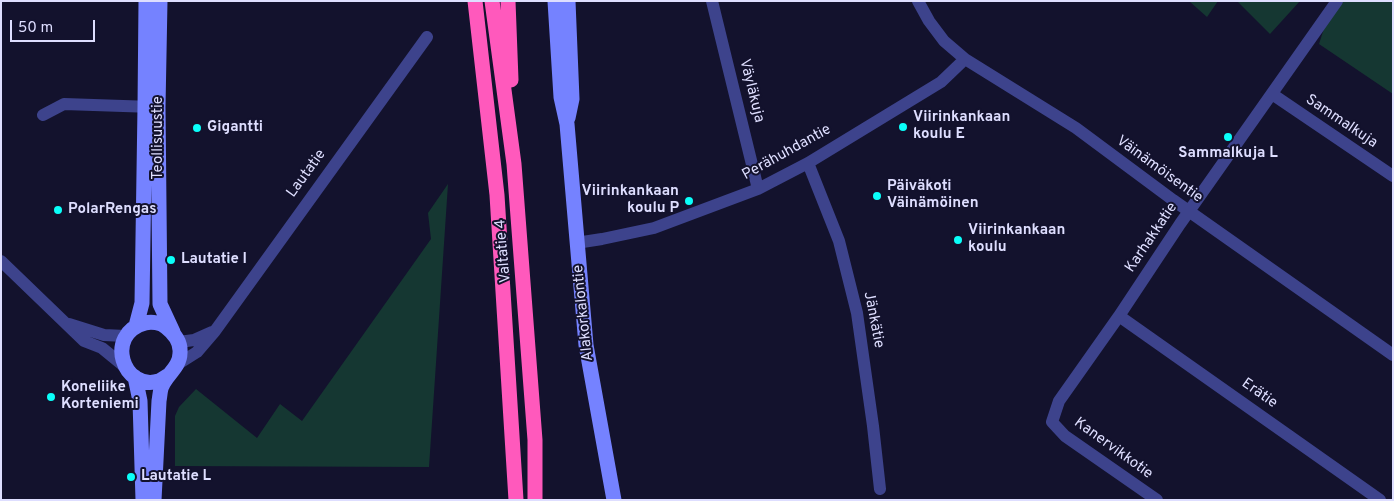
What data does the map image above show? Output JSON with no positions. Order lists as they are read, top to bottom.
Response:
{
  "streets": {
    "highway": ["Valtatie 4"],
    "street": [
      "Väyläkuja",
      "Sammalkuja",
      "Teollisuustie",
      "Perähuhdantie",
      "Väinämöisentie",
      "Lautatie",
      "Karhakkatie",
      "Alakorkalontie",
      "Jänkätie",
      "Erätie",
      "Kanervikkotie"
    ]
  },
  "crossings": [
    ["Väyläkuja", "Perähuhdantie"],
    ["Sammalkuja", "Karhakkatie"],
    ["Teollisuustie", "Lautatie"],
    ["Perähuhdantie", "Väinämöisentie"],
    ["Perähuhdantie", "Alakorkalontie"],
    ["Perähuhdantie", "Jänkätie"],
    ["Väinämöisentie", "Karhakkatie"],
    ["Karhakkatie", "Erätie"],
    ["Karhakkatie", "Kanervikkotie"]
  ],
  "places": [
    "Viirinkankaan koulu E",
    "Gigantti",
    "Sammalkuja L",
    "Päiväkoti Väinämöinen",
    "Viirinkankaan koulu P",
    "PolarRengas",
    "Viirinkankaan koulu",
    "Lautatie I",
    "Koneliike Korteniemi",
    "Lautatie L"
  ],
  "scale_bar": "50 m"
}
